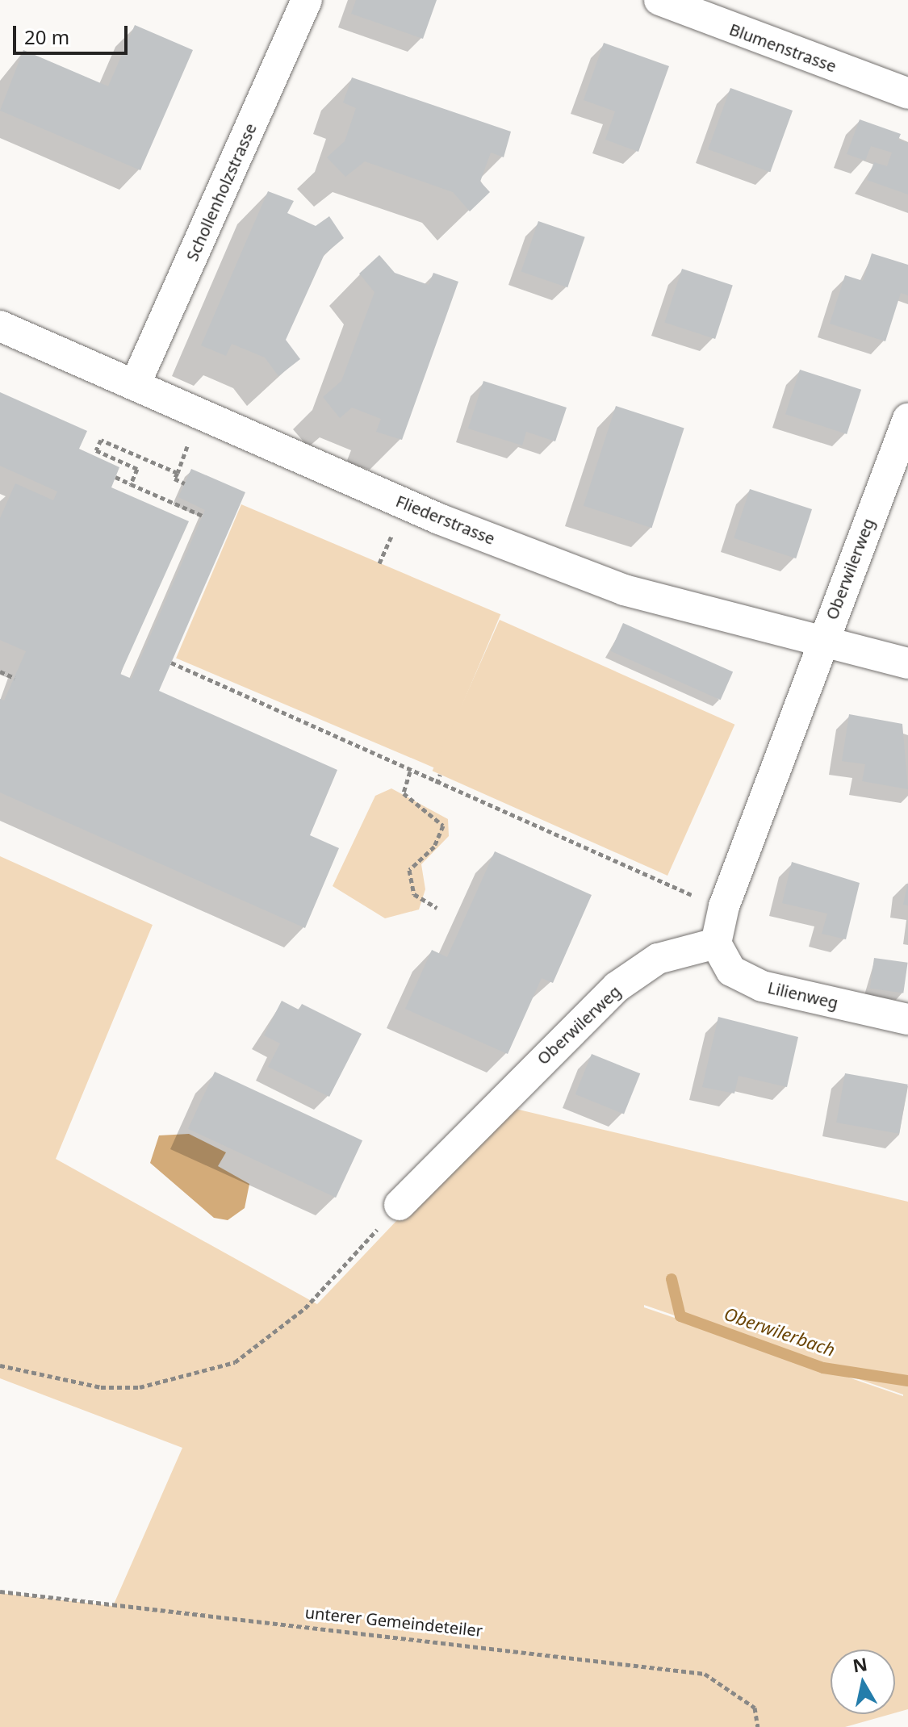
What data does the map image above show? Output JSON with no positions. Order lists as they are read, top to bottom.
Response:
{
  "streets": {
    "street": [
      "Blumenstrasse",
      "Schollenholzstrasse",
      "Fliederstrasse",
      "Oberwilerweg",
      "Lilienweg"
    ],
    "path": ["unterer Gemeindeteiler"]
  },
  "crossings": [
    ["Schollenholzstrasse", "Fliederstrasse"],
    ["Fliederstrasse", "Oberwilerweg"],
    ["Oberwilerweg", "Lilienweg"]
  ],
  "water": ["Oberwilerbach"],
  "scale_bar": "20 m",
  "north": "top"
}
